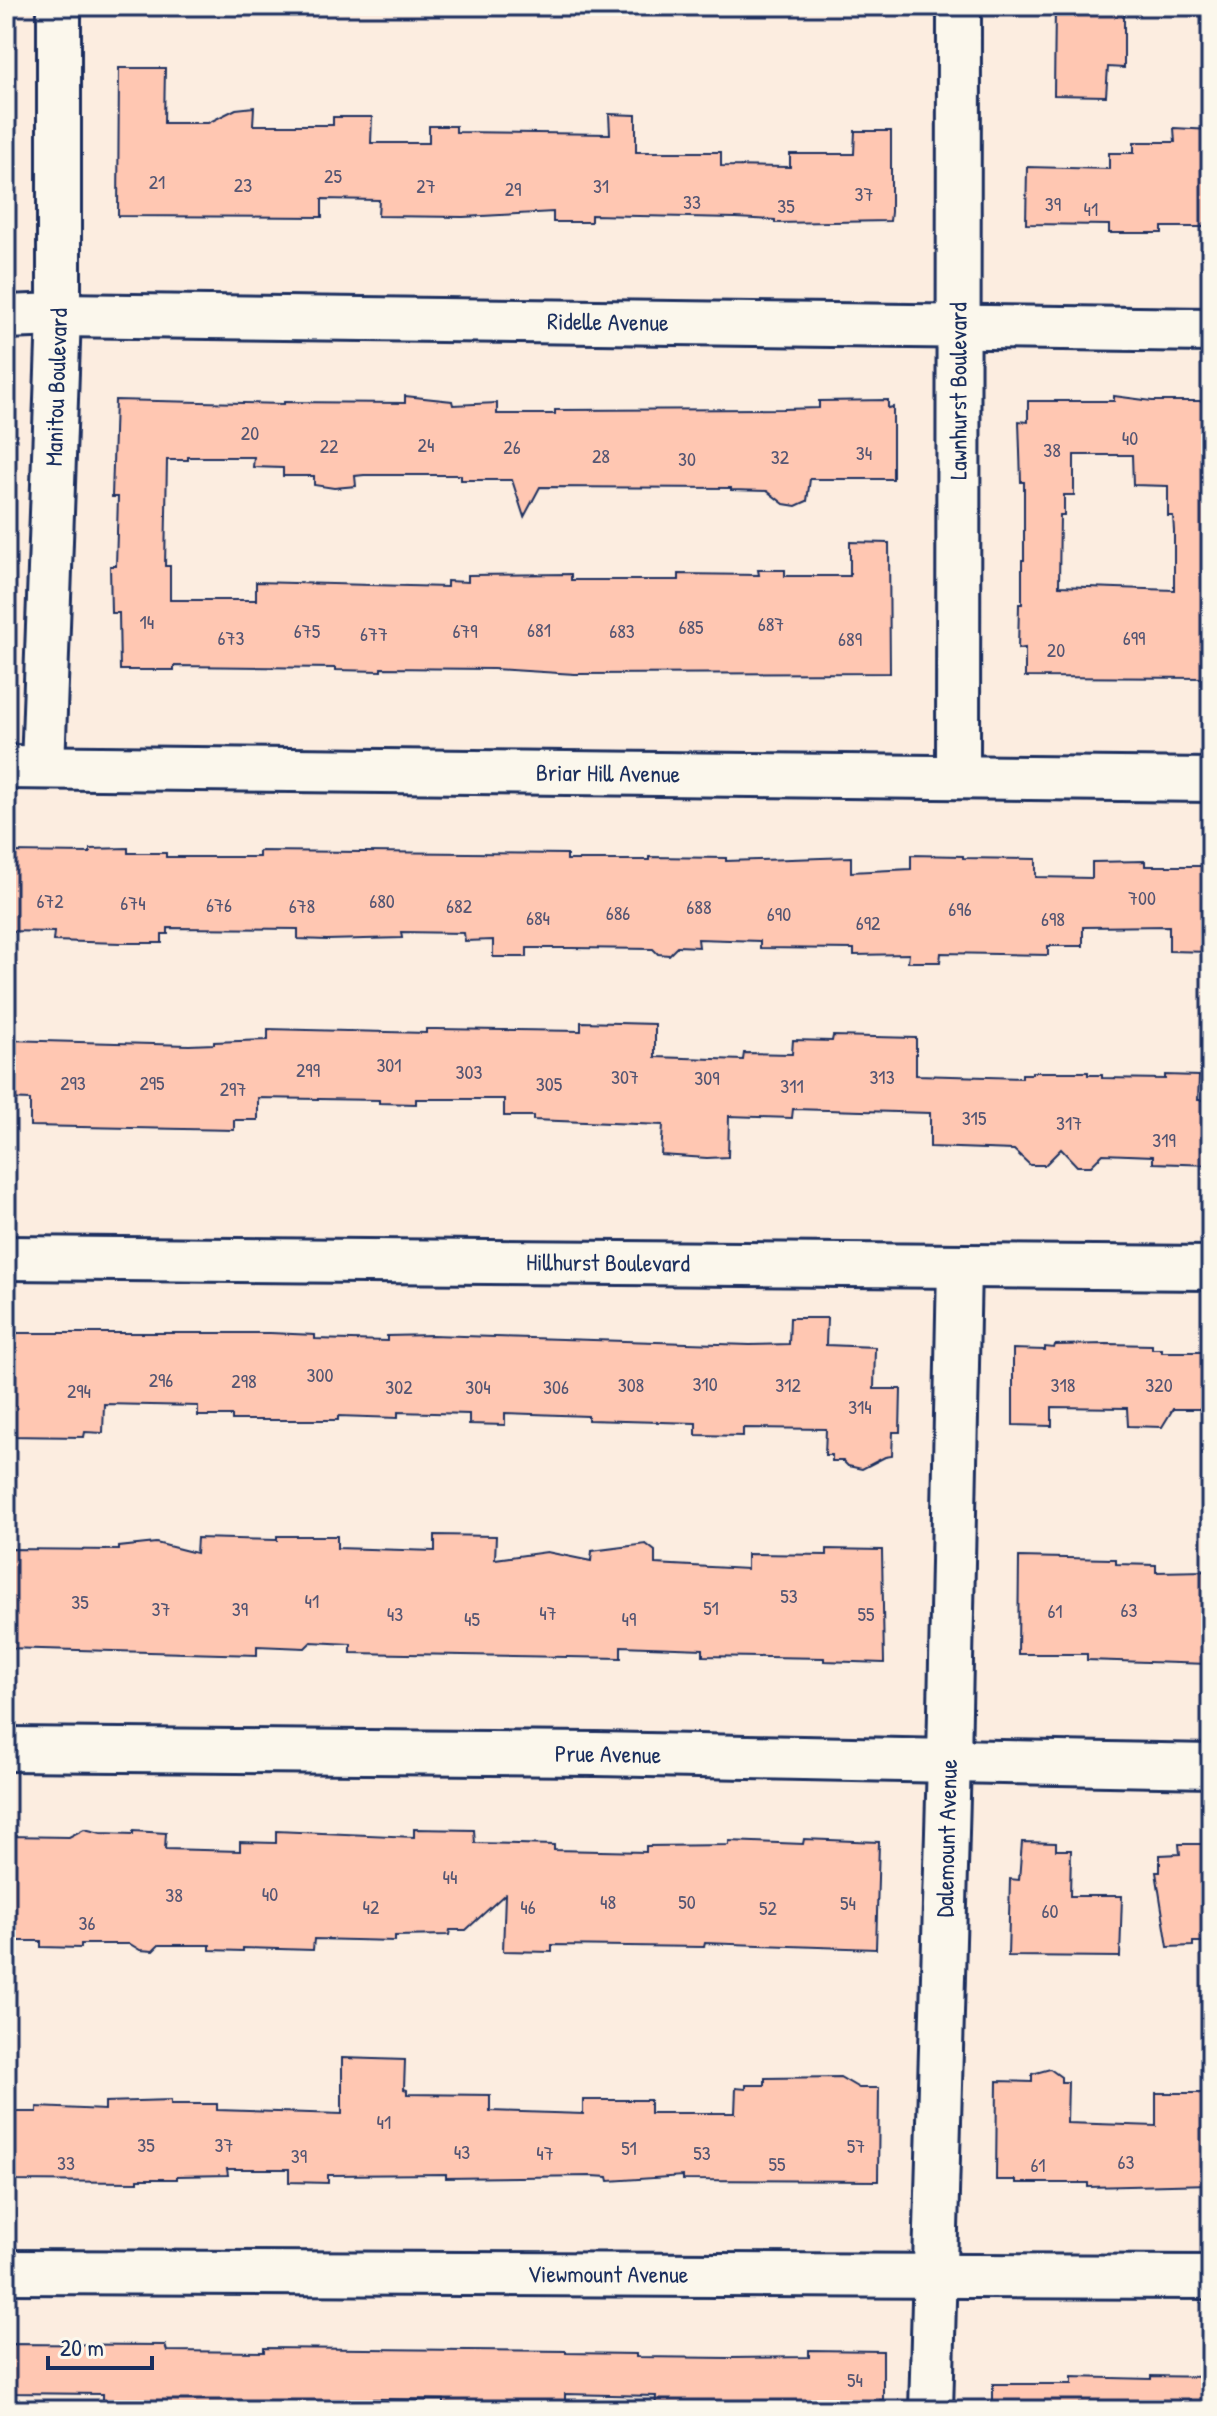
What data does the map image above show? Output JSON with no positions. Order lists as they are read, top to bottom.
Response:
{
  "streets": {
    "street": [
      "Ridelle Avenue",
      "Manitou Boulevard",
      "Lawnhurst Boulevard",
      "Briar Hill Avenue",
      "Hillhurst Boulevard",
      "Prue Avenue",
      "Dalemount Avenue",
      "Viewmount Avenue"
    ]
  },
  "crossings": [
    ["Ridelle Avenue", "Manitou Boulevard"],
    ["Ridelle Avenue", "Lawnhurst Boulevard"],
    ["Manitou Boulevard", "Briar Hill Avenue"],
    ["Lawnhurst Boulevard", "Briar Hill Avenue"],
    ["Hillhurst Boulevard", "Dalemount Avenue"],
    ["Prue Avenue", "Dalemount Avenue"],
    ["Dalemount Avenue", "Viewmount Avenue"]
  ],
  "house_numbers": [
    "25",
    "21",
    "23",
    "27",
    "31",
    "29",
    "37",
    "33",
    "39",
    "35",
    "41",
    "20",
    "40",
    "24",
    "22",
    "26",
    "38",
    "34",
    "28",
    "32",
    "30",
    "14",
    "687",
    "685",
    "681",
    "675",
    "679",
    "683",
    "677",
    "673",
    "699",
    "689",
    "20",
    "700",
    "672",
    "680",
    "674",
    "676",
    "678",
    "682",
    "688",
    "696",
    "686",
    "690",
    "684",
    "698",
    "692",
    "301",
    "299",
    "303",
    "307",
    "313",
    "309",
    "293",
    "295",
    "305",
    "311",
    "297",
    "315",
    "317",
    "319",
    "300",
    "296",
    "298",
    "310",
    "308",
    "312",
    "318",
    "320",
    "302",
    "304",
    "306",
    "294",
    "314",
    "53",
    "41",
    "35",
    "51",
    "37",
    "39",
    "63",
    "61",
    "47",
    "43",
    "55",
    "45",
    "49",
    "44",
    "40",
    "38",
    "48",
    "50",
    "54",
    "42",
    "46",
    "52",
    "60",
    "36",
    "41",
    "35",
    "37",
    "57",
    "51",
    "43",
    "47",
    "53",
    "39",
    "63",
    "33",
    "55",
    "61",
    "54"
  ],
  "scale_bar": "20 m"
}
